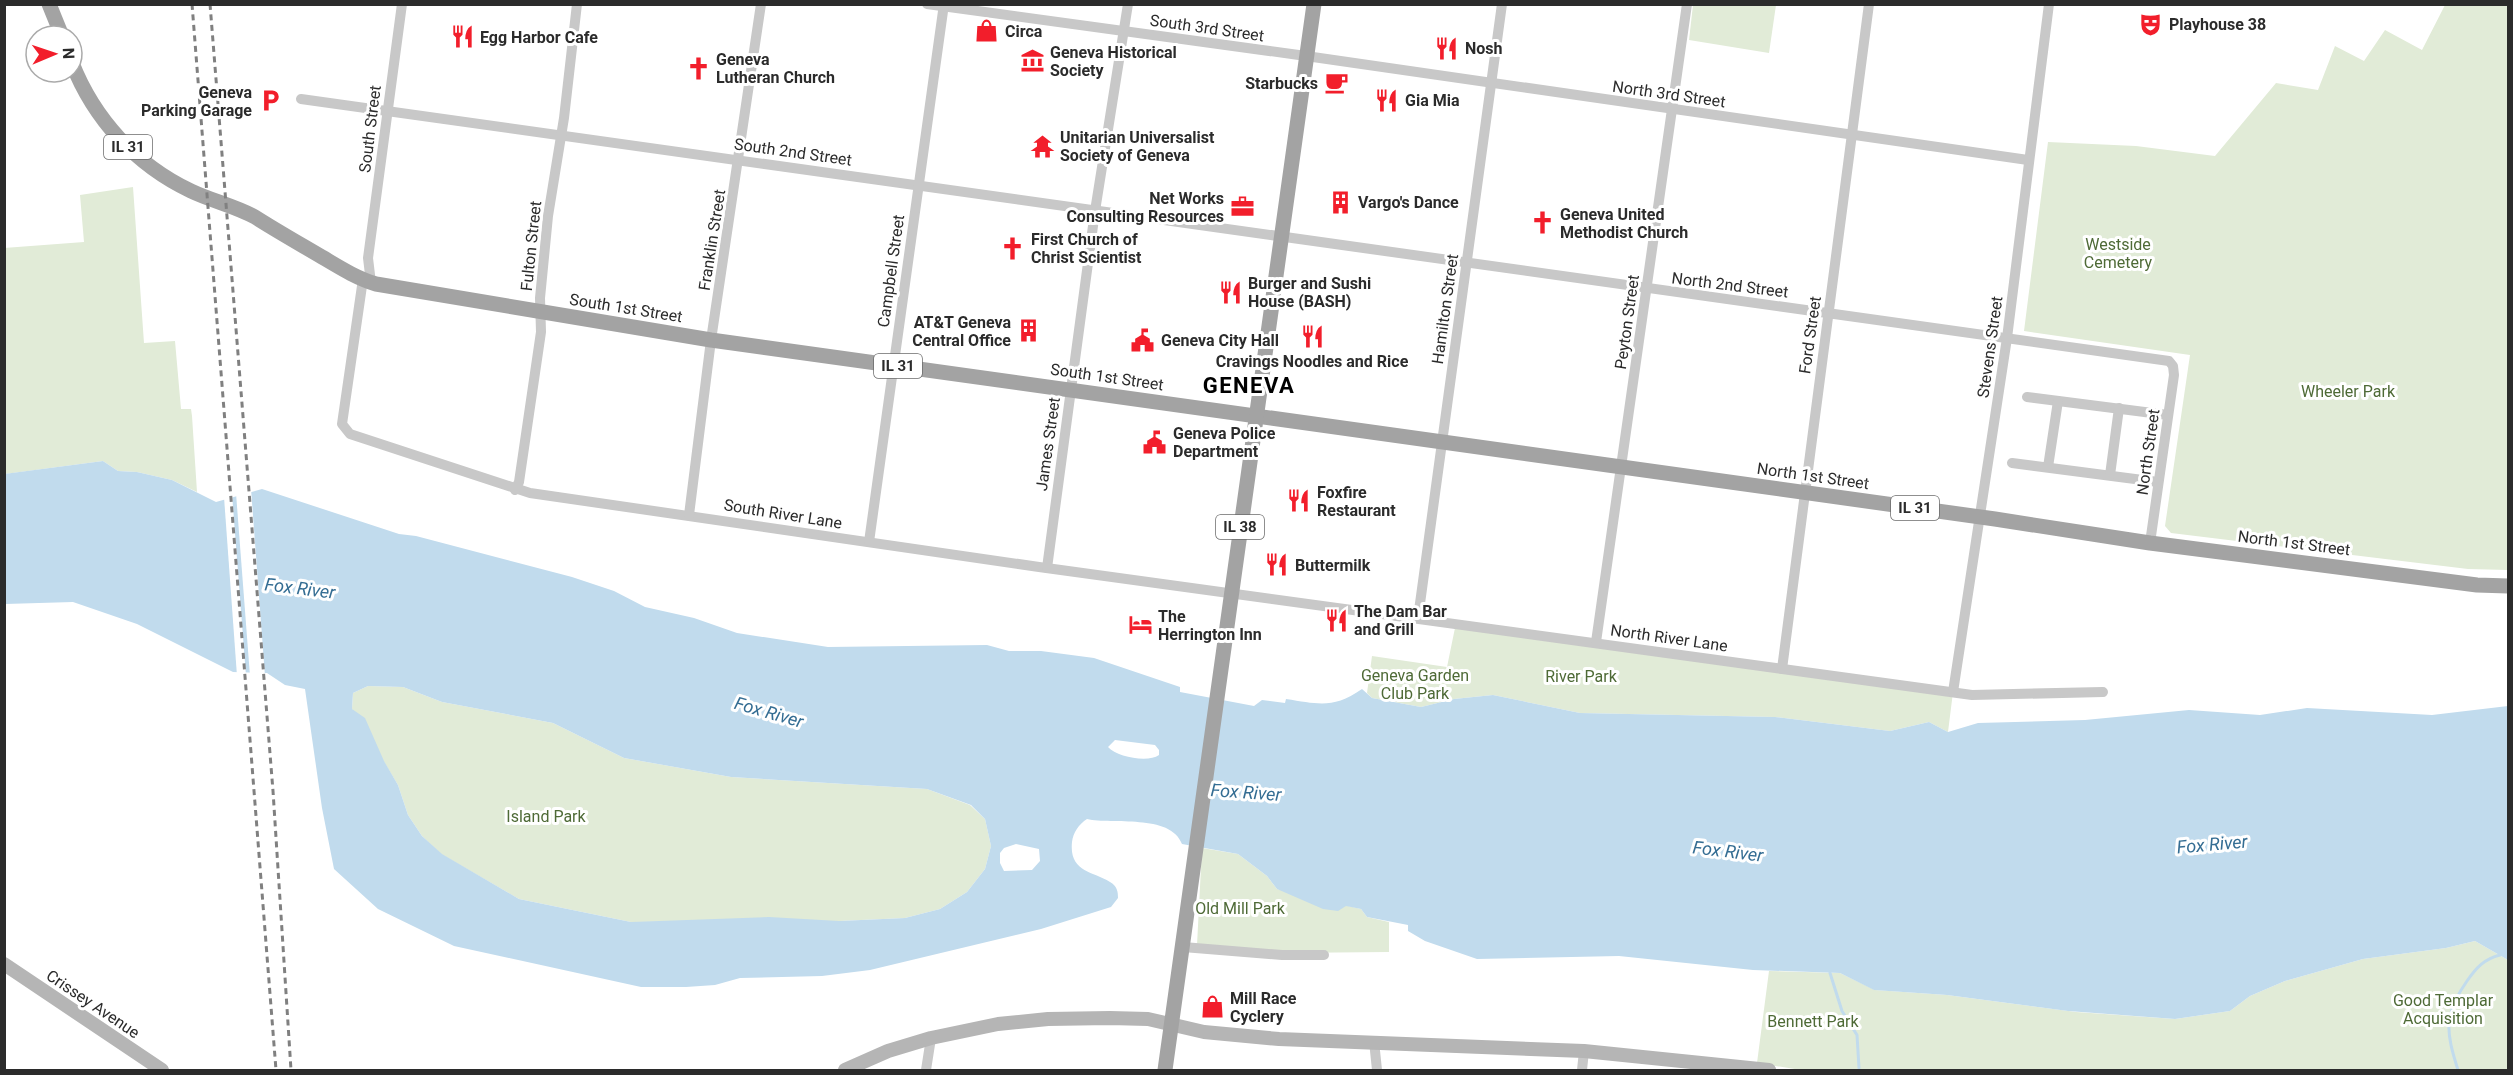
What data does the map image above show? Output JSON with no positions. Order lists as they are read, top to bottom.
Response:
{
  "streets": {
    "main road": [
      "IL 31",
      "South 1st Street",
      "North 1st Street",
      "IL 38",
      "Crissey Avenue"
    ],
    "street": [
      "South 3rd Street",
      "North 3rd Street",
      "South Street",
      "South 2nd Street",
      "Franklin Street",
      "Fulton Street",
      "Campbell Street",
      "North 2nd Street",
      "Hamilton Street",
      "Peyton Street",
      "Ford Street",
      "Stevens Street",
      "James Street",
      "North Street",
      "South River Lane",
      "North River Lane"
    ]
  },
  "crossings": [
    ["South 3rd Street", "North 3rd Street"],
    ["South 3rd Street", "Campbell Street"],
    ["South 3rd Street", "James Street"],
    ["South 3rd Street", "IL 38"],
    ["North 3rd Street", "Hamilton Street"],
    ["North 3rd Street", "Peyton Street"],
    ["North 3rd Street", "Ford Street"],
    ["North 3rd Street", "Stevens Street"],
    ["North 3rd Street", "IL 38"],
    ["South Street", "South 2nd Street"],
    ["South Street", "South 1st Street"],
    ["South Street", "South River Lane"],
    ["South 2nd Street", "Franklin Street"],
    ["South 2nd Street", "Fulton Street"],
    ["South 2nd Street", "Campbell Street"],
    ["South 2nd Street", "North 2nd Street"],
    ["South 2nd Street", "James Street"],
    ["South 2nd Street", "IL 38"],
    ["Franklin Street", "South 1st Street"],
    ["Franklin Street", "South River Lane"],
    ["Fulton Street", "South 1st Street"],
    ["Fulton Street", "South River Lane"],
    ["Campbell Street", "South 1st Street"],
    ["Campbell Street", "South River Lane"],
    ["North 2nd Street", "Hamilton Street"],
    ["North 2nd Street", "Peyton Street"],
    ["North 2nd Street", "Ford Street"],
    ["North 2nd Street", "Stevens Street"],
    ["North 2nd Street", "North Street"],
    ["North 2nd Street", "IL 38"],
    ["South 1st Street", "James Street"],
    ["South 1st Street", "North 1st Street"],
    ["South 1st Street", "IL 38"],
    ["Hamilton Street", "North 1st Street"],
    ["Hamilton Street", "North River Lane"],
    ["Peyton Street", "North 1st Street"],
    ["Peyton Street", "North River Lane"],
    ["Ford Street", "North 1st Street"],
    ["Ford Street", "North River Lane"],
    ["Stevens Street", "North 1st Street"],
    ["Stevens Street", "North River Lane"],
    ["James Street", "South River Lane"],
    ["North Street", "North 1st Street"],
    ["North 1st Street", "IL 38"],
    ["South River Lane", "IL 38"],
    ["South River Lane", "North River Lane"],
    ["IL 38", "North River Lane"]
  ],
  "districts": ["GENEVA"],
  "water": ["Fox River"],
  "parks": [
    "Westside Cemetery",
    "Wheeler Park",
    "Geneva Garden Club Park",
    "River Park",
    "Island Park",
    "Old Mill Park",
    "Good Templar Acquisition",
    "Bennett Park"
  ],
  "places": {
    "theatre": ["Playhouse 38"],
    "shop": ["Circa", "Mill Race Cyclery"],
    "restaurant": [
      "Egg Harbor Cafe",
      "Nosh",
      "Gia Mia",
      "Burger and Sushi House (BASH)",
      "Cravings Noodles and Rice",
      "Foxfire Restaurant",
      "Buttermilk",
      "The Dam Bar and Grill"
    ],
    "museum": ["Geneva Historical Society"],
    "church": ["Geneva Lutheran Church", "Geneva United Methodist Church", "First Church of Christ Scientist"],
    "cafe": ["Starbucks"],
    "parking": ["Geneva Parking Garage"],
    "temple": ["Unitarian Universalist Society of Geneva"],
    "building": ["Vargo's Dance", "AT&T Geneva Central Office"],
    "office": ["Net Works Consulting Resources"],
    "public building": ["Geneva City Hall", "Geneva Police Department"],
    "hotel": ["The Herrington Inn"]
  },
  "north": "right"
}
